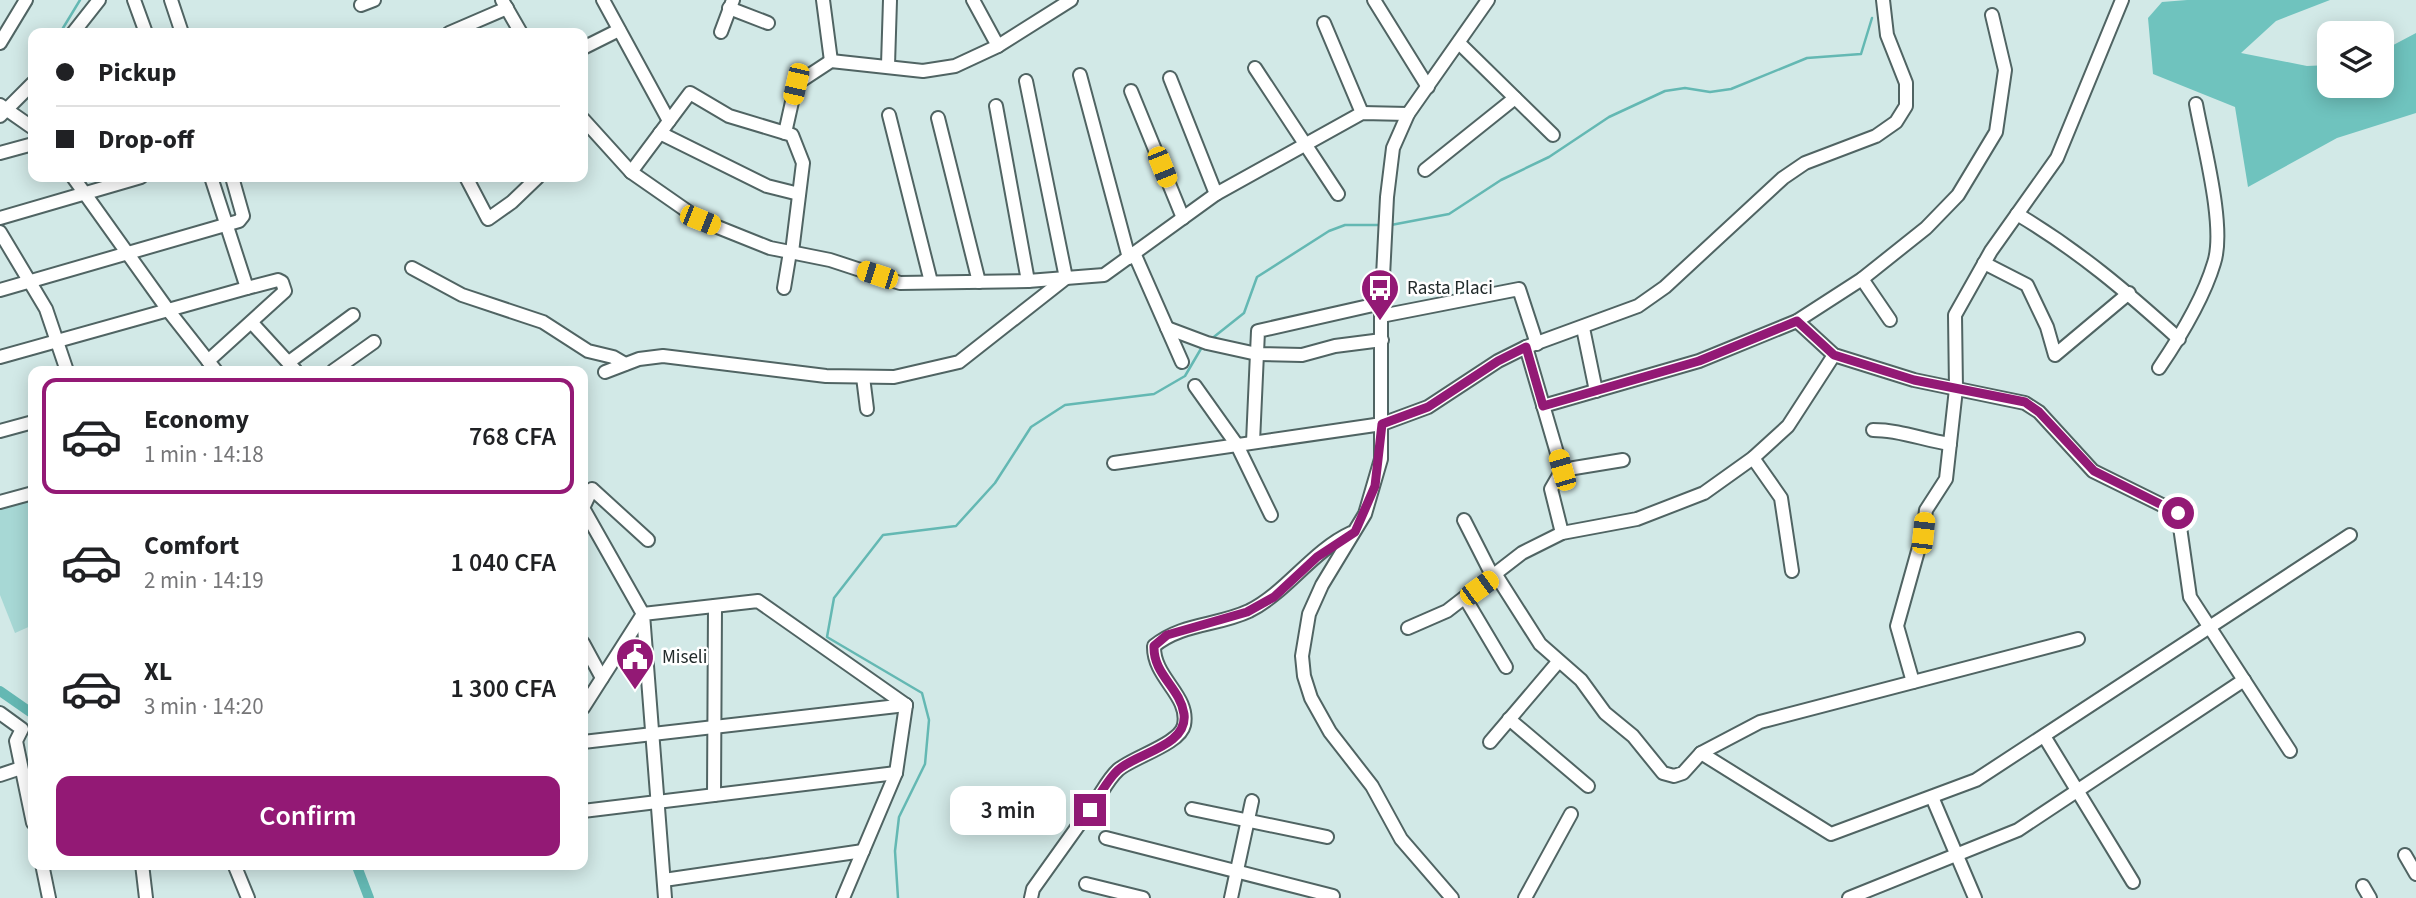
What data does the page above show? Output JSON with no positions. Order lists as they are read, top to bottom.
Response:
{
  "places": {
    "bus stop": ["Rasta Placi"],
    "public building": ["Miseli"]
  },
  "page": {
    "banner": ["Pickup", "Drop-off"],
    "list": [
      {
        "name": "Economy",
        "note": "1 min · 14:18",
        "value": "768 CFA"
      },
      {
        "name": "Comfort",
        "note": "2 min · 14:19",
        "value": "1 040 CFA"
      },
      {
        "name": "XL",
        "note": "3 min · 14:20",
        "value": "1 300 CFA"
      }
    ],
    "buttons": "Confirm",
    "bubble": "3 min"
  }
}
